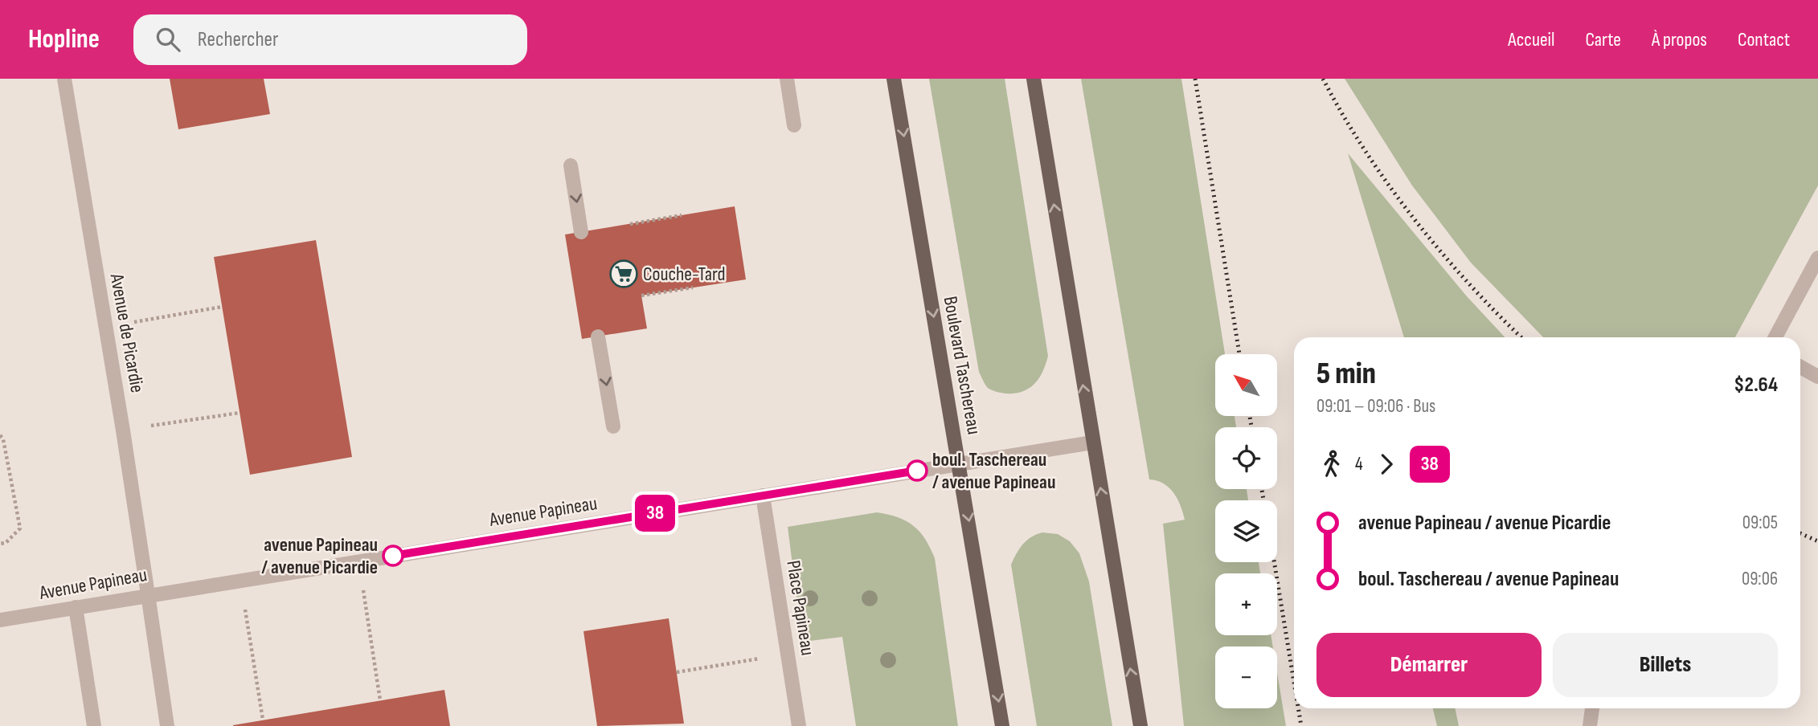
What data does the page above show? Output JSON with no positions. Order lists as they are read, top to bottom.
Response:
{
  "streets": {
    "main road": ["Boulevard Taschereau"],
    "street": ["Avenue de Picardie", "Avenue Papineau", "Place Papineau"]
  },
  "crossings": [
    ["Avenue de Picardie", "Avenue Papineau"],
    ["Boulevard Taschereau", "Avenue Papineau"],
    ["Avenue Papineau", "Place Papineau"]
  ],
  "one_way": ["Boulevard Taschereau"],
  "places": {
    "supermarket": ["Couche-Tard"],
    "other": ["boul. Taschereau / avenue Papineau", "avenue Papineau / avenue Picardie"]
  },
  "lines": ["bus line 38"],
  "north": "top left",
  "page": {
    "header": "Hopline",
    "search": "Rechercher",
    "nav": [
      "Accueil",
      "Carte",
      "À propos",
      "Contact"
    ],
    "on_map": "38",
    "heading": ["5 min", "09:01 – 09:06 · Bus", "$2.64"],
    "map_buttons": ["+", "−"],
    "legs": ["4", "38"],
    "list": [
      {
        "name": "avenue Papineau / avenue Picardie",
        "value": "09:05"
      },
      {
        "name": "boul. Taschereau / avenue Papineau",
        "value": "09:06"
      }
    ],
    "buttons": ["Démarrer", "Billets"]
  }
}
